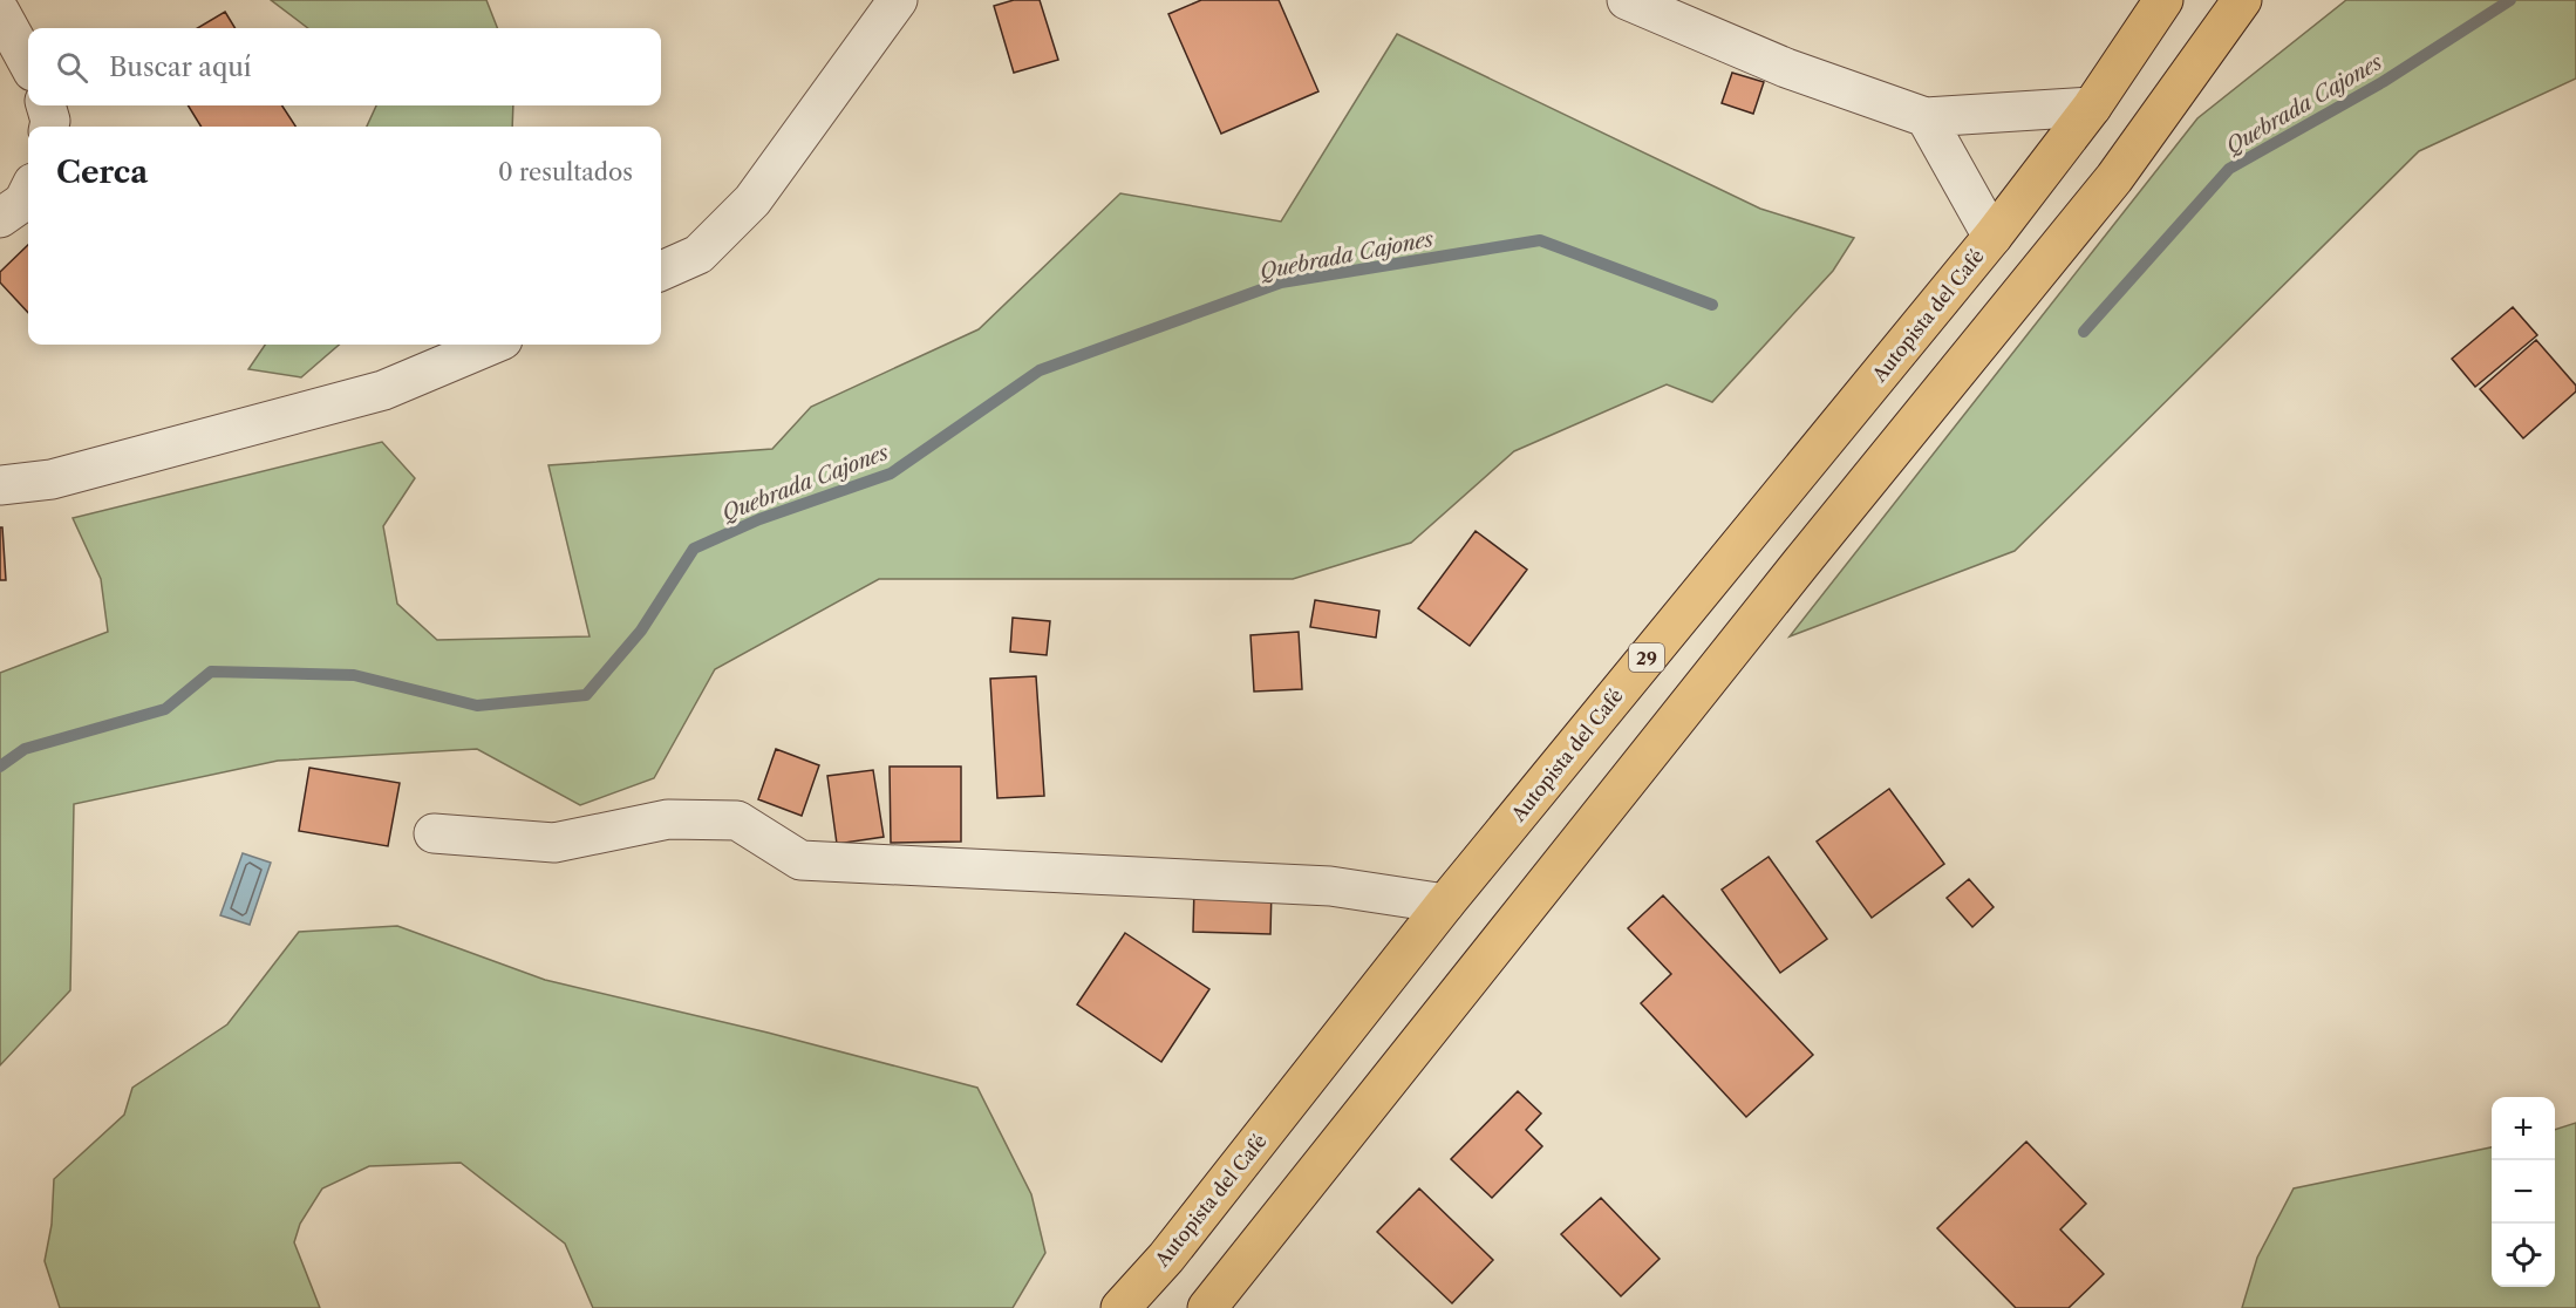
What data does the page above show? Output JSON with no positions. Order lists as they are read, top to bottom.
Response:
{
  "streets": {
    "highway": ["Autopista del Café", "29"]
  },
  "water": ["Quebrada Cajones"],
  "page": {
    "search": "Buscar aquí",
    "heading": ["Cerca", "0 resultados"],
    "map_buttons": ["+", "−"]
  }
}
